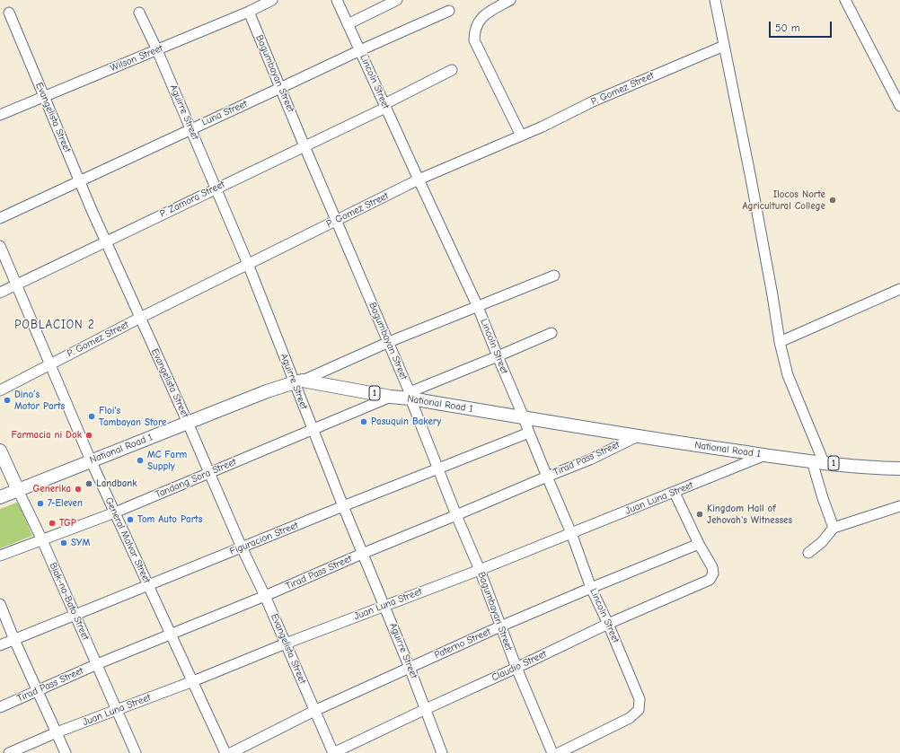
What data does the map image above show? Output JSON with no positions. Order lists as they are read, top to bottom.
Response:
{
  "streets": {
    "main road": ["1", "National Road 1", "Biak-na-Bato Street"],
    "street": [
      "Wilson Street",
      "Bagumbayan Street",
      "Lincoln Street",
      "P. Gomez Street",
      "Aguirre Street",
      "Luna Street",
      "Evangelista Street",
      "P. Zamora Street",
      "Tirad Pass Street",
      "Tandang Sora Street",
      "Juan Luna Street",
      "Figuracion Street",
      "General Malvar Street",
      "Paterno Street",
      "Claudio Street"
    ]
  },
  "crossings": [
    ["Wilson Street", "Bagumbayan Street"],
    ["Wilson Street", "Aguirre Street"],
    ["Wilson Street", "Evangelista Street"],
    ["Bagumbayan Street", "P. Gomez Street"],
    ["Bagumbayan Street", "Luna Street"],
    ["Bagumbayan Street", "P. Zamora Street"],
    ["Bagumbayan Street", "National Road 1"],
    ["Bagumbayan Street", "Tirad Pass Street"],
    ["Bagumbayan Street", "Juan Luna Street"],
    ["Bagumbayan Street", "Figuracion Street"],
    ["Bagumbayan Street", "Paterno Street"],
    ["Bagumbayan Street", "Claudio Street"],
    ["Lincoln Street", "P. Gomez Street"],
    ["Lincoln Street", "Luna Street"],
    ["Lincoln Street", "P. Zamora Street"],
    ["Lincoln Street", "National Road 1"],
    ["Lincoln Street", "Tirad Pass Street"],
    ["Lincoln Street", "Juan Luna Street"],
    ["Lincoln Street", "Figuracion Street"],
    ["Lincoln Street", "Paterno Street"],
    ["Lincoln Street", "Claudio Street"],
    ["P. Gomez Street", "Aguirre Street"],
    ["P. Gomez Street", "Evangelista Street"],
    ["P. Gomez Street", "General Malvar Street"],
    ["Aguirre Street", "Luna Street"],
    ["Aguirre Street", "P. Zamora Street"],
    ["Aguirre Street", "National Road 1"],
    ["Aguirre Street", "Tirad Pass Street"],
    ["Aguirre Street", "Tandang Sora Street"],
    ["Aguirre Street", "Juan Luna Street"],
    ["Aguirre Street", "Figuracion Street"],
    ["Aguirre Street", "Paterno Street"],
    ["Aguirre Street", "Claudio Street"],
    ["Luna Street", "Evangelista Street"],
    ["Evangelista Street", "P. Zamora Street"],
    ["Evangelista Street", "National Road 1"],
    ["Evangelista Street", "Tirad Pass Street"],
    ["Evangelista Street", "Tandang Sora Street"],
    ["Evangelista Street", "Juan Luna Street"],
    ["Evangelista Street", "Figuracion Street"],
    ["Evangelista Street", "Paterno Street"],
    ["Evangelista Street", "Claudio Street"],
    ["P. Zamora Street", "General Malvar Street"],
    ["National Road 1", "Tirad Pass Street"],
    ["National Road 1", "Tandang Sora Street"],
    ["National Road 1", "Juan Luna Street"],
    ["National Road 1", "General Malvar Street"],
    ["National Road 1", "Biak-na-Bato Street"],
    ["Tirad Pass Street", "General Malvar Street"],
    ["Tirad Pass Street", "Biak-na-Bato Street"],
    ["Tandang Sora Street", "General Malvar Street"],
    ["Tandang Sora Street", "Biak-na-Bato Street"],
    ["Juan Luna Street", "General Malvar Street"],
    ["Juan Luna Street", "Biak-na-Bato Street"],
    ["Figuracion Street", "General Malvar Street"],
    ["Figuracion Street", "Biak-na-Bato Street"],
    ["Paterno Street", "Claudio Street"]
  ],
  "districts": ["POBLACION 2"],
  "places": [
    "Ilocos Norte Agricultural College",
    "Dino’s Motor Parts",
    "Floi's Tambayan Store",
    "Pasuquin Bakery",
    "Farmacia ni Dok",
    "MC Farm Supply",
    "Landbank",
    "Generika",
    "7-Eleven",
    "Kingdom Hall of Jehovah's Witnesses",
    "Tom Auto Parts",
    "TGP",
    "SYM"
  ],
  "scale_bar": "50 m"
}
